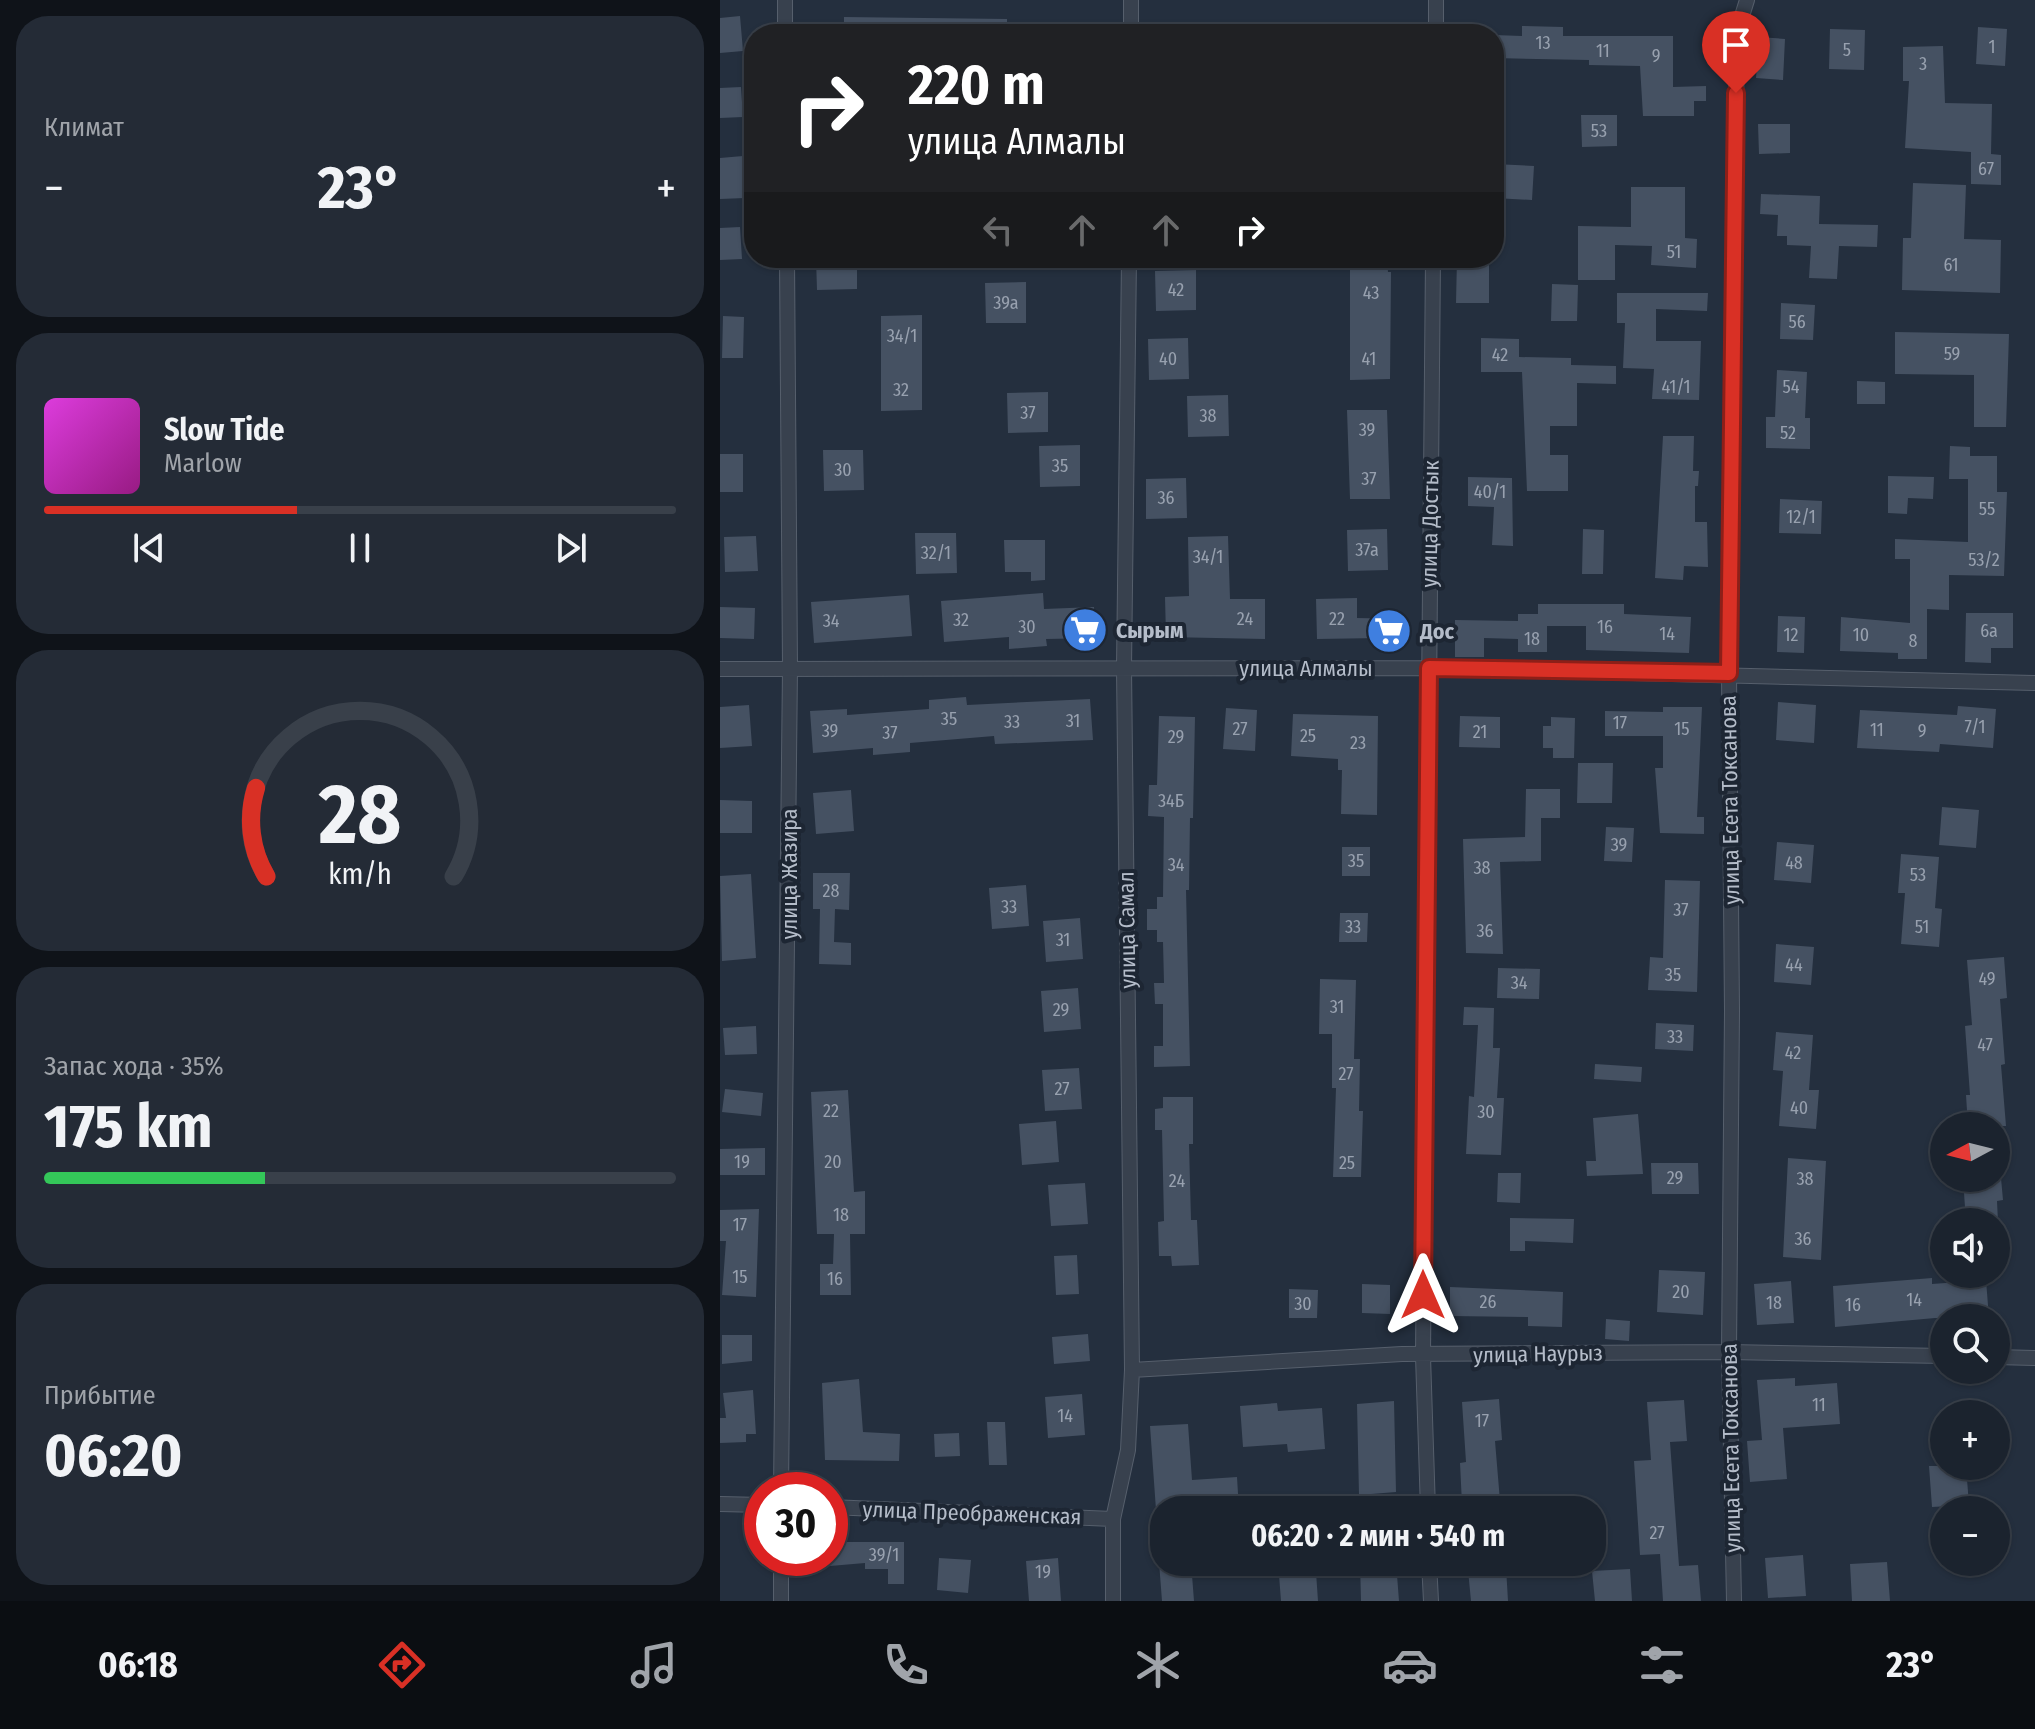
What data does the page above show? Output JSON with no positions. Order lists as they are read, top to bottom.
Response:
{
  "streets": {
    "street": [
      "улица Достык",
      "улица Алмалы",
      "улица Есета Токсанова",
      "улица Жазира",
      "улица Самал",
      "улица Наурыз",
      "улица Преображенская"
    ]
  },
  "crossings": [
    ["улица Достык", "улица Алмалы"],
    ["улица Достык", "улица Наурыз"],
    ["улица Алмалы", "улица Есета Токсанова"],
    ["улица Алмалы", "улица Жазира"],
    ["улица Алмалы", "улица Самал"],
    ["улица Есета Токсанова", "улица Наурыз"],
    ["улица Самал", "улица Наурыз"],
    ["улица Самал", "улица Преображенская"]
  ],
  "places": {
    "supermarket": ["Сырым", "Дос"]
  },
  "house_numbers": [
    "13",
    "1",
    "5",
    "11",
    "9",
    "3",
    "53",
    "67",
    "51",
    "61",
    "42",
    "43",
    "39а",
    "56",
    "34/1",
    "59",
    "42",
    "40",
    "41",
    "41/1",
    "54",
    "32",
    "37",
    "38",
    "39",
    "52",
    "35",
    "30",
    "37",
    "40/1",
    "36",
    "55",
    "12/1",
    "37а",
    "32/1",
    "34/1",
    "53/2",
    "24",
    "22",
    "32",
    "34",
    "30",
    "16",
    "6а",
    "14",
    "12",
    "10",
    "18",
    "8",
    "35",
    "31",
    "33",
    "17",
    "7/1",
    "27",
    "15",
    "11",
    "39",
    "9",
    "21",
    "37",
    "25",
    "29",
    "23",
    "34Б",
    "39",
    "35",
    "48",
    "34",
    "38",
    "53",
    "28",
    "33",
    "37",
    "33",
    "51",
    "36",
    "31",
    "44",
    "35",
    "49",
    "34",
    "31",
    "29",
    "33",
    "47",
    "42",
    "27",
    "27",
    "40",
    "22",
    "30",
    "19",
    "20",
    "25",
    "29",
    "38",
    "24",
    "18",
    "17",
    "36",
    "15",
    "16",
    "20",
    "14",
    "26",
    "18",
    "30",
    "16",
    "11",
    "14",
    "17",
    "27",
    "39/1",
    "19"
  ],
  "north": "left",
  "page": {
    "tile": [
      "Климат",
      ["Запас хода · 35%", "175 km"],
      ["Прибытие", "06:20"]
    ],
    "turn": ["220 m", "улица Алмалы"],
    "heat": ["−", "23°", "+"],
    "song": ["Slow Tide", "Marlow"],
    "map_buttons": ["+", "−"],
    "limit": "30",
    "trip": "06:20 · 2 мин · 540 m",
    "tabs": ["06:18", "23°"],
    "gauge": ["28", "km/h"]
  }
}
